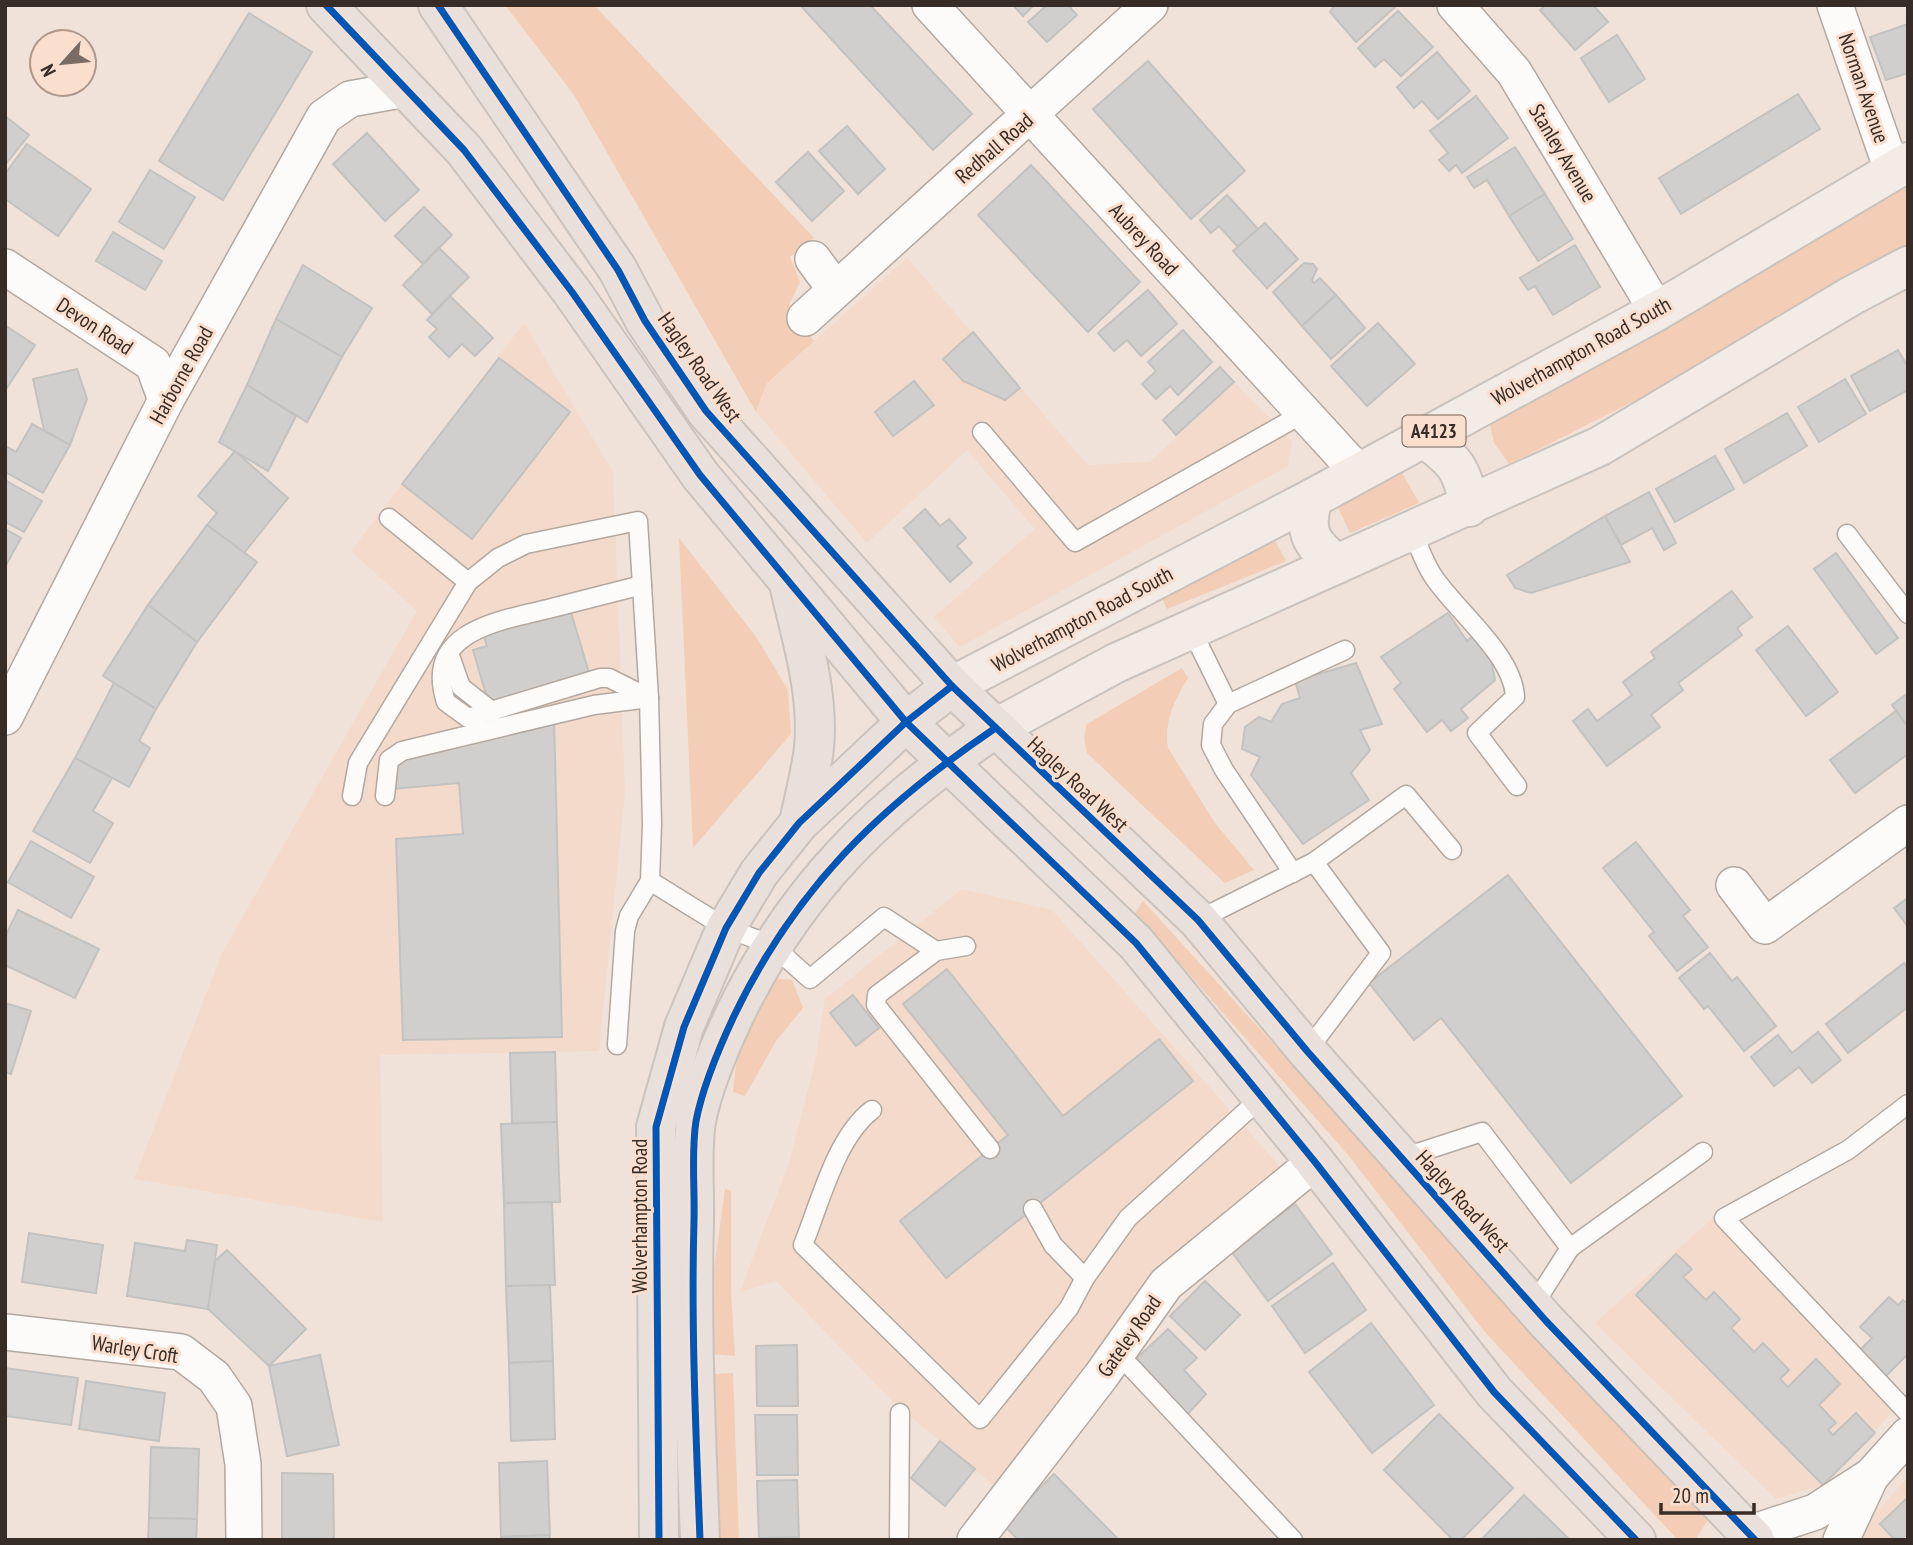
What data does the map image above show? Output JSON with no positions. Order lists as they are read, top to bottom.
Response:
{
  "streets": {
    "highway": ["Hagley Road West", "Wolverhampton Road"],
    "main road": ["Wolverhampton Road South", "A4123"],
    "street": [
      "Norman Avenue",
      "Redhall Road",
      "Stanley Avenue",
      "Aubrey Road",
      "Devon Road",
      "Harborne Road",
      "Gateley Road",
      "Warley Croft"
    ]
  },
  "crossings": [
    ["Norman Avenue", "Wolverhampton Road South"],
    ["Redhall Road", "Aubrey Road"],
    ["Stanley Avenue", "Wolverhampton Road South"],
    ["Aubrey Road", "Wolverhampton Road South"],
    ["Devon Road", "Harborne Road"],
    ["Wolverhampton Road South", "Hagley Road West"],
    ["Wolverhampton Road South", "Wolverhampton Road"],
    ["Hagley Road West", "Wolverhampton Road"]
  ],
  "scale_bar": "20 m",
  "north": "bottom left"
}
